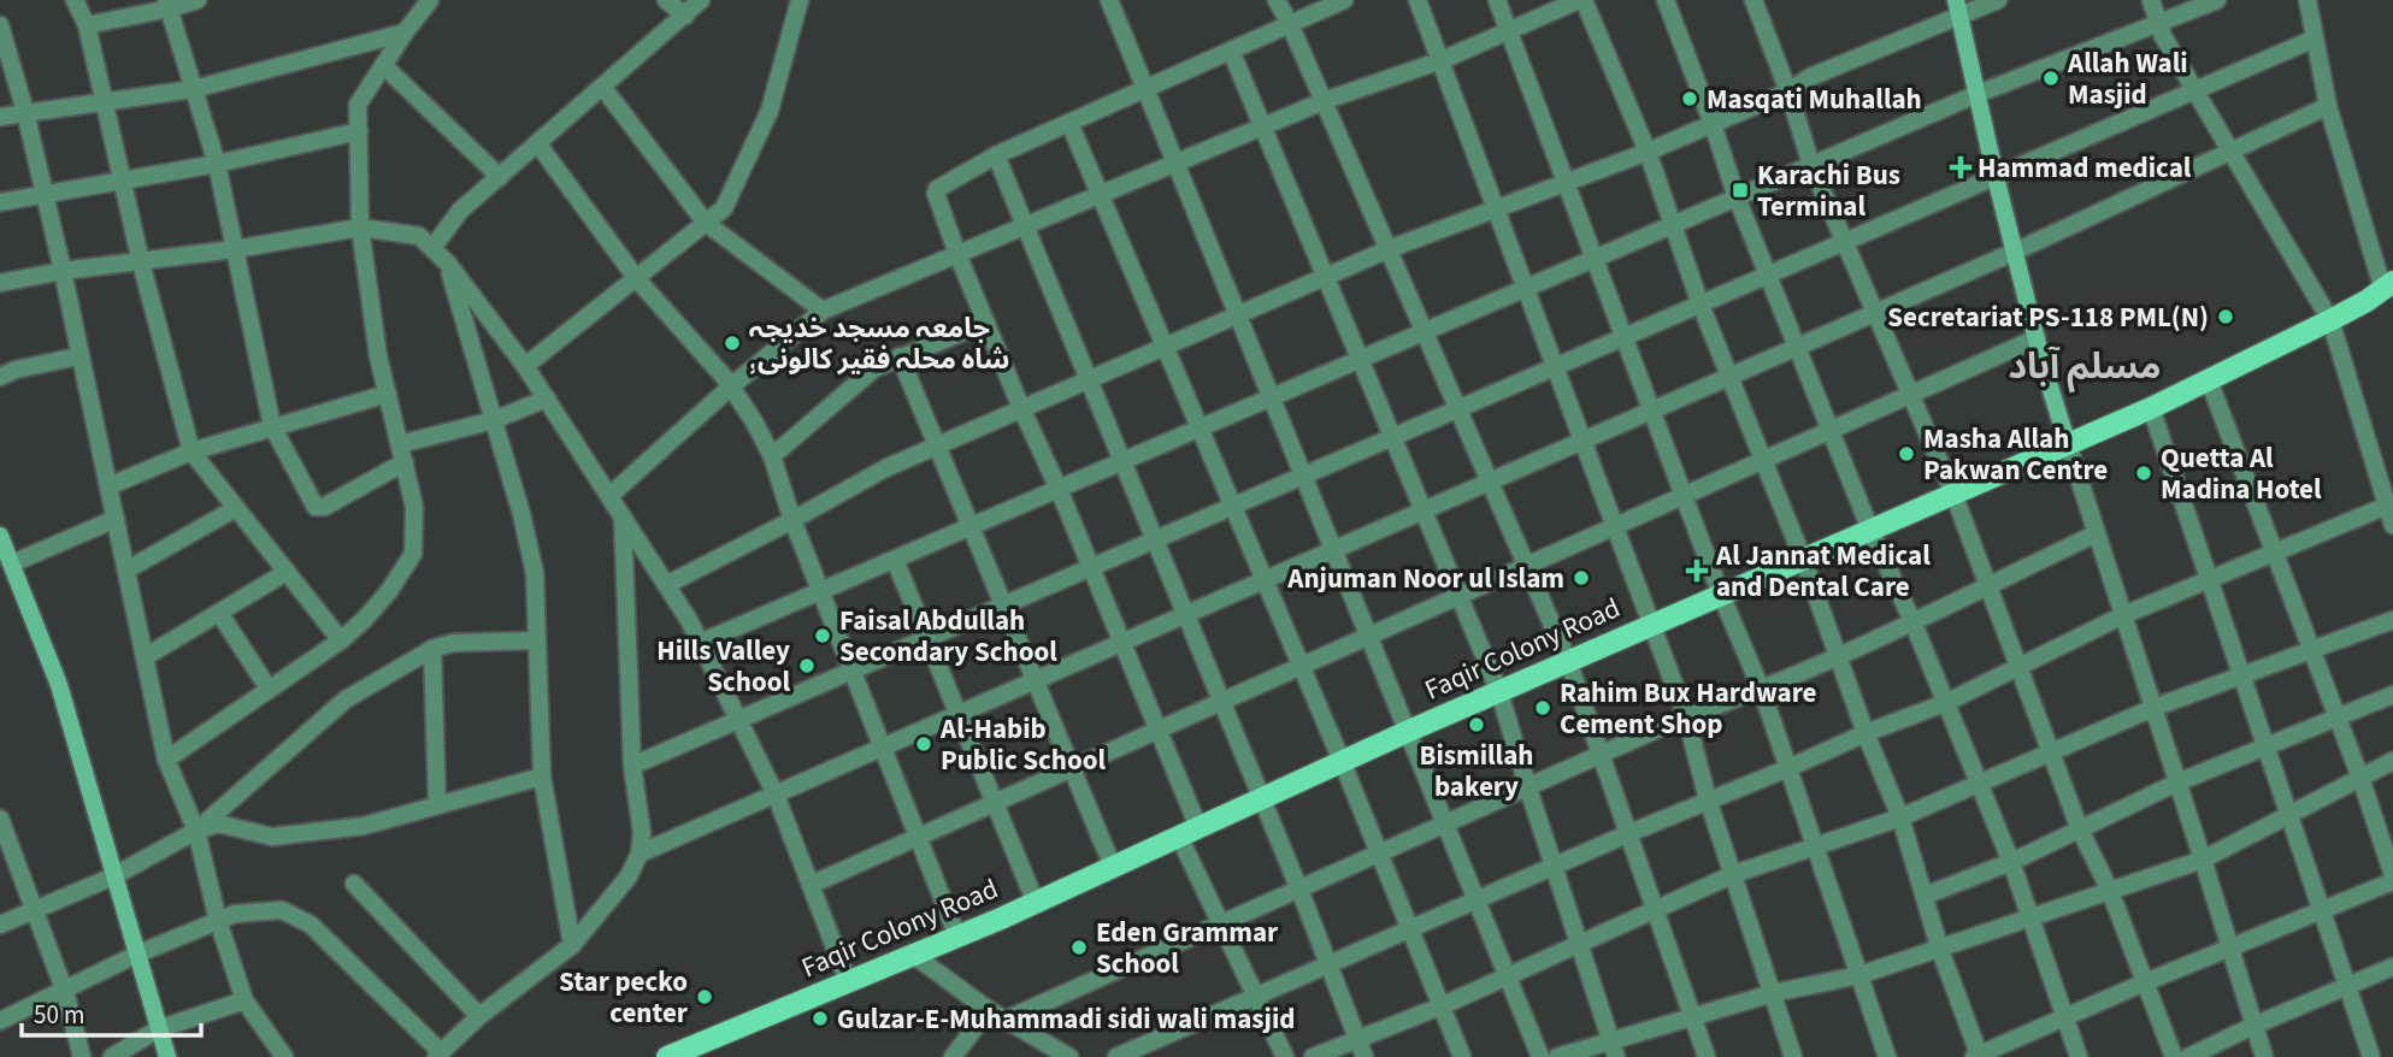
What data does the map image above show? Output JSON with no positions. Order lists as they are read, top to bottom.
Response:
{
  "streets": {
    "main road": ["Faqir Colony Road"]
  },
  "districts": ["مسلم آباد"],
  "places": {
    "other": [
      "Allah Wali Masjid",
      "Masqati Muhallah",
      "Secretariat PS-118 PML(N)",
      "جامعہ مسجد خدیجہ ,شاہ محلہ فقیر کالونی",
      "Masha Allah Pakwan Centre",
      "Quetta Al Madina Hotel",
      "Anjuman Noor ul Islam",
      "Faisal Abdullah Secondary School",
      "Hills Valley School",
      "Rahim Bux Hardware Cement Shop",
      "Bismillah bakery",
      "Al-Habib Public School",
      "Eden Grammar School",
      "Star pecko center",
      "Gulzar-E-Muhammadi sidi wali masjid"
    ],
    "health": ["Hammad medical", "Al Jannat Medical and Dental Care"],
    "transit": ["Karachi Bus Terminal"]
  },
  "scale_bar": "50 m"
}
